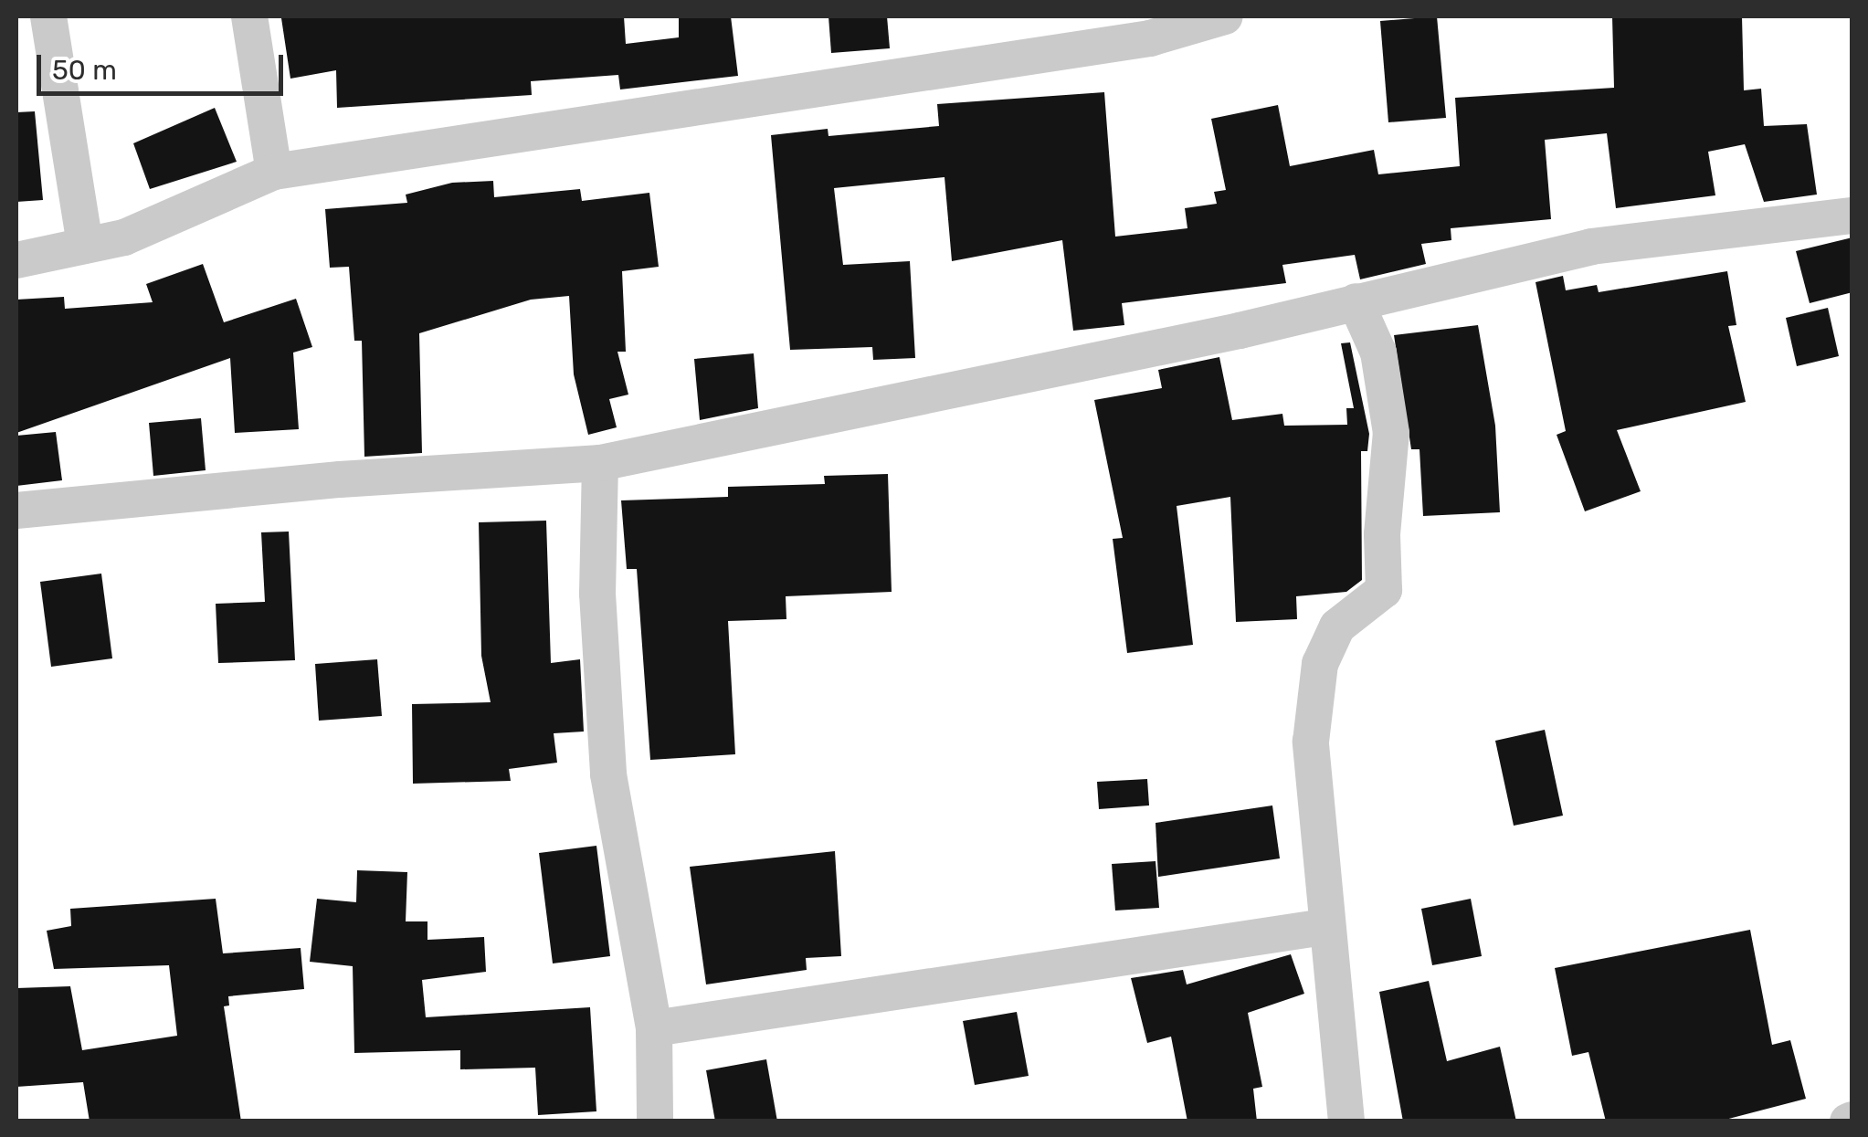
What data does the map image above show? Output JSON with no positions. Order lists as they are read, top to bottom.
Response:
{
  "scale_bar": "50 m"
}
